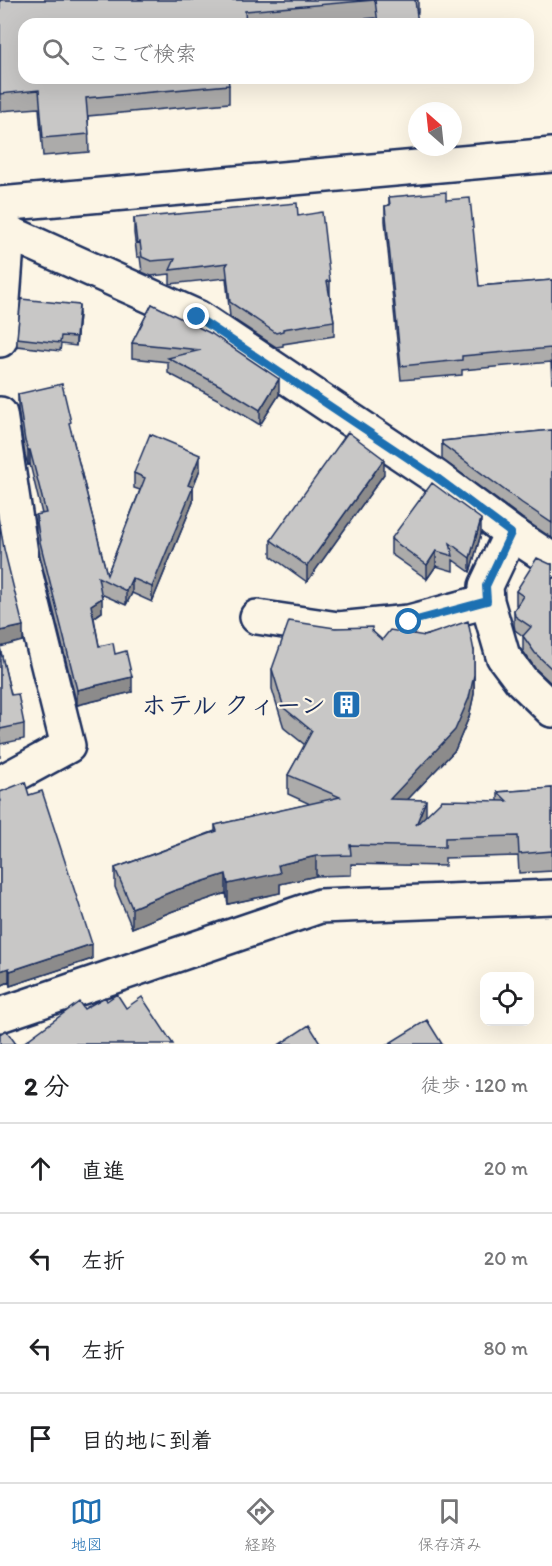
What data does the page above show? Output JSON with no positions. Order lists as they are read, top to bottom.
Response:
{
  "places": {
    "building": ["ホテル クィーン"]
  },
  "north": "top left",
  "page": {
    "search": "ここで検索",
    "heading": ["2 分", "徒歩 · 120 m"],
    "list": [
      ["直進", "20 m"],
      ["左折", "20 m"],
      ["左折", "80 m"],
      "目的地に到着"
    ],
    "nav": ["地図", "経路", "保存済み"]
  }
}
